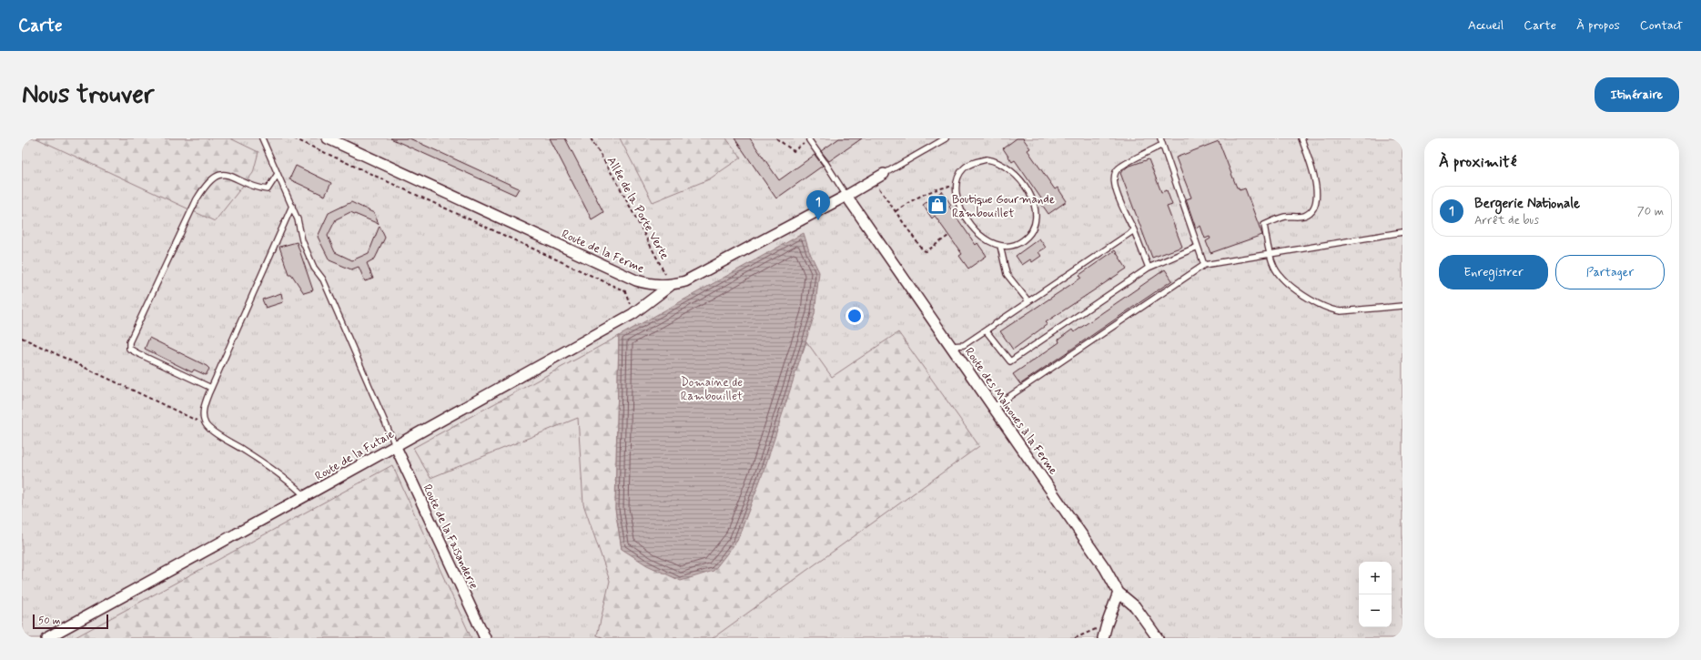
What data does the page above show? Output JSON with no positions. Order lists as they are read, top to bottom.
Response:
{
  "streets": {
    "street": [
      "Route de la Ferme",
      "Route des Malnoues à la Ferme",
      "Route de la Futaie",
      "Route de la Faisanderie"
    ],
    "path": ["Allée de la Porte Verte"]
  },
  "crossings": [
    ["Allée de la Porte Verte", "Route de la Ferme"],
    ["Allée de la Porte Verte", "Route de la Futaie"],
    ["Route de la Ferme", "Route des Malnoues à la Ferme"],
    ["Route de la Ferme", "Route de la Futaie"],
    ["Route de la Futaie", "Route de la Faisanderie"]
  ],
  "parks": ["Domaine de Rambouillet"],
  "places": {
    "shop": ["Boutique Gourmande Rambouillet"]
  },
  "scale_bar": "50 m",
  "page": {
    "header": "Carte",
    "nav": [
      "Accueil",
      "Carte",
      "À propos",
      "Contact"
    ],
    "buttons": [
      "Itinéraire",
      ["Enregistrer", "Partager"]
    ],
    "title": "Nous trouver",
    "heading": "À proximité",
    "list": [
      {
        "mark": "1",
        "name": "Bergerie Nationale",
        "note": "Arrêt de bus",
        "value": "70 m"
      }
    ],
    "pins": "1",
    "map_buttons": ["+", "−"],
    "scale": "50 m"
  }
}
